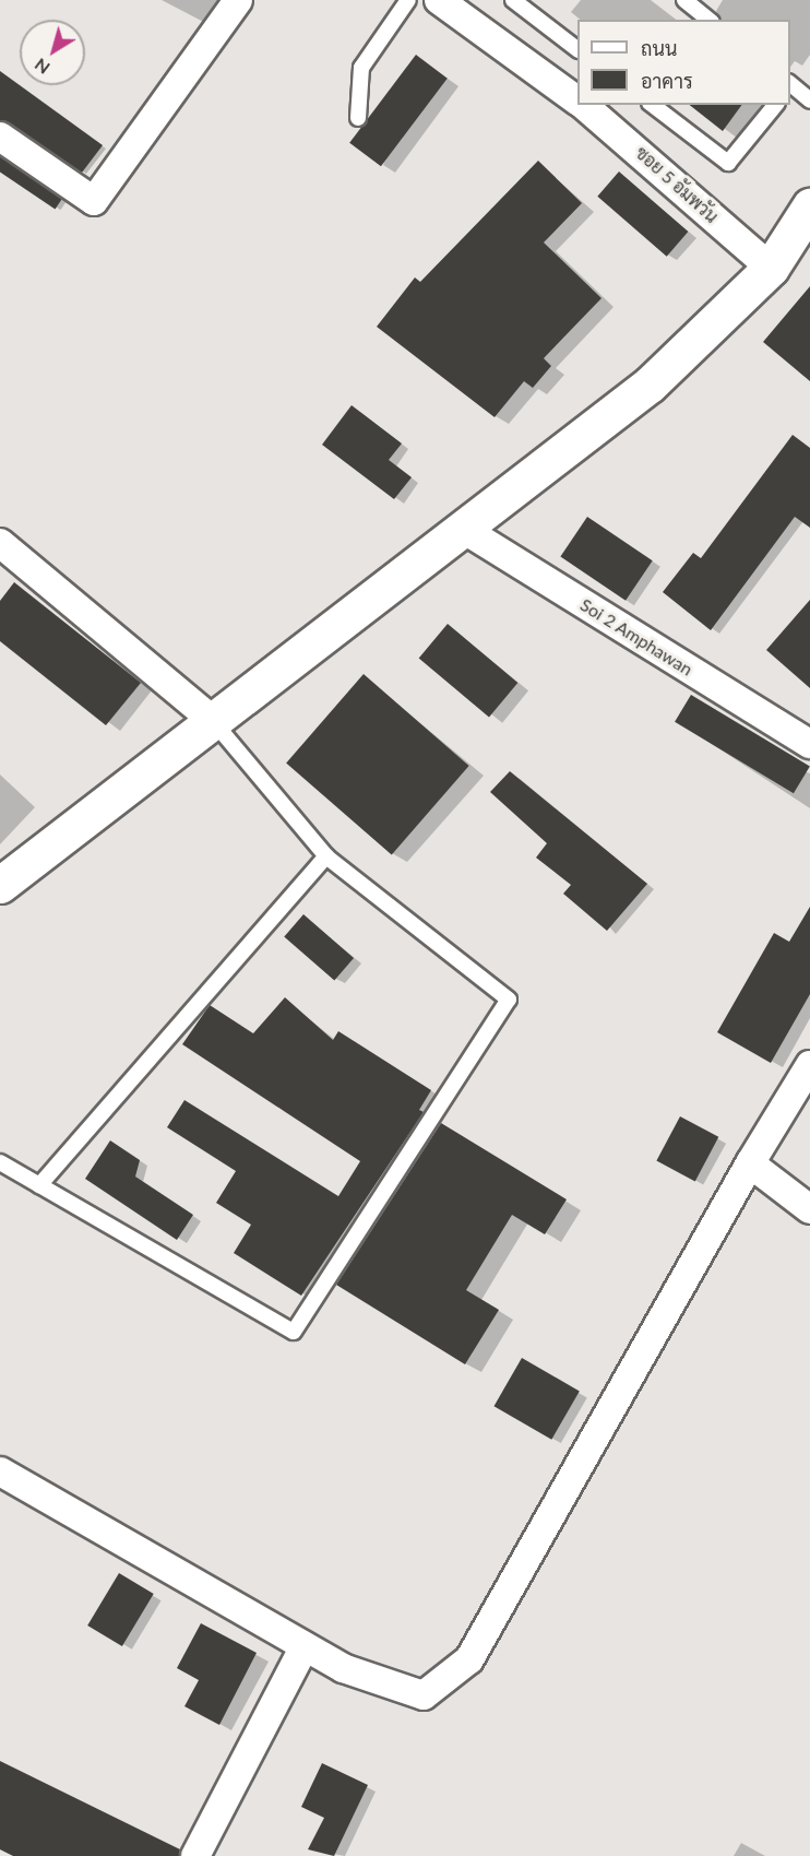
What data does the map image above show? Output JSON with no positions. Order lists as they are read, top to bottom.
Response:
{
  "streets": {
    "street": ["ซอย 5 อัมพวัน", "Soi 2 Amphawan"]
  },
  "legend": ["ถนน", "อาคาร"],
  "north": "bottom left"
}
